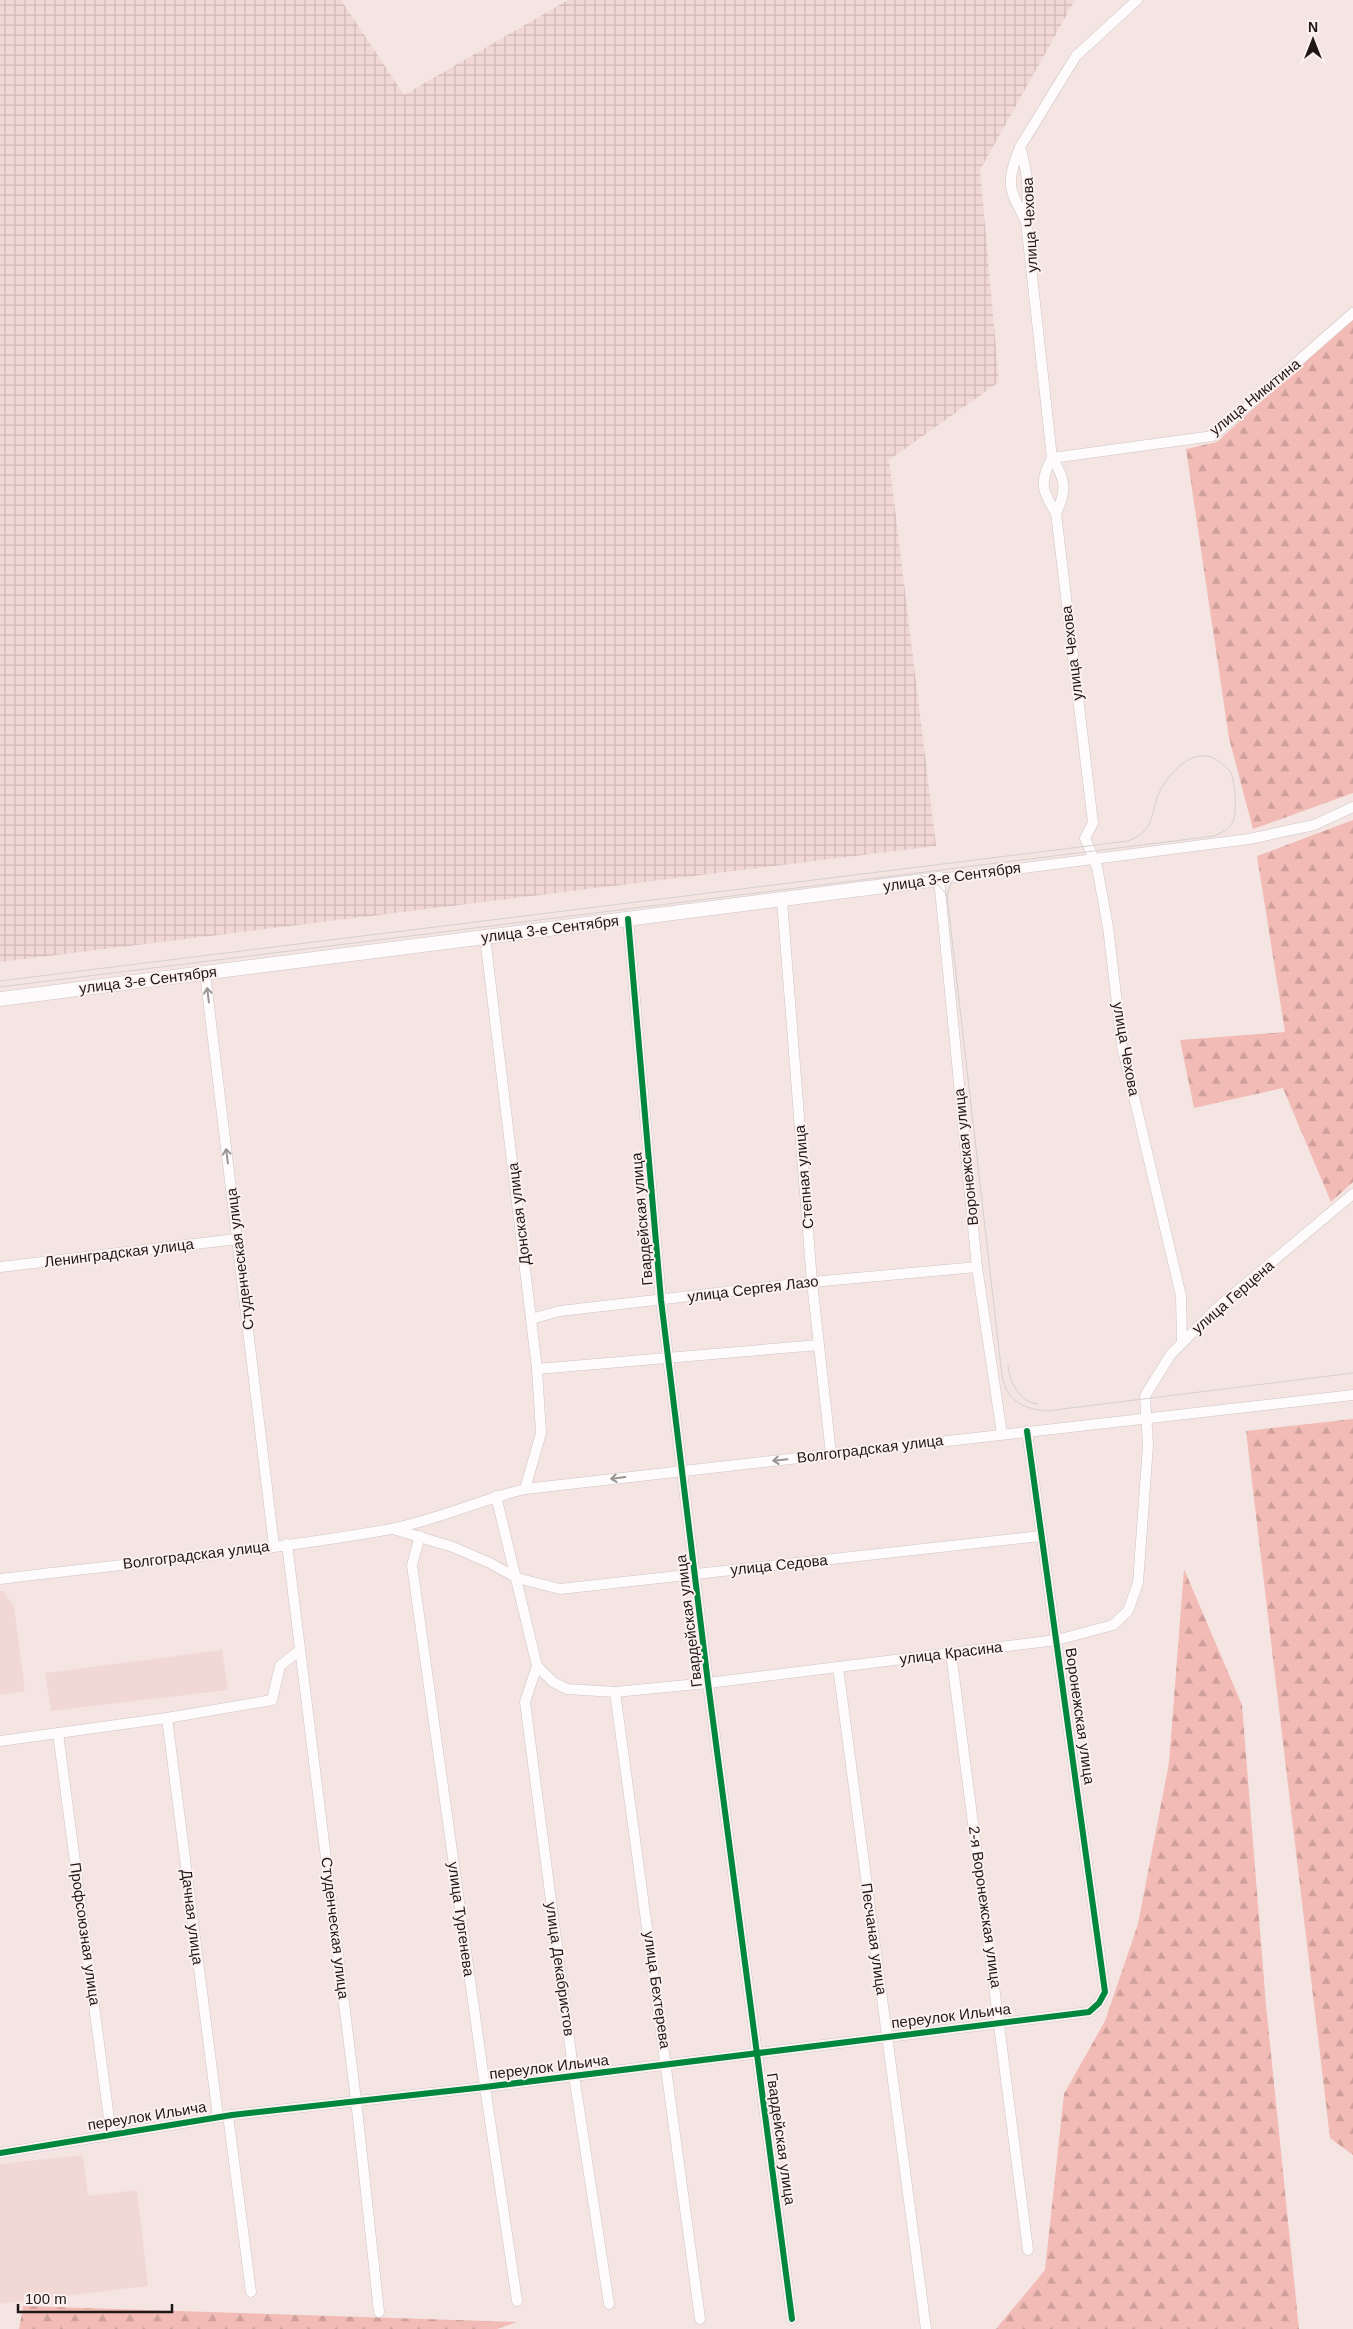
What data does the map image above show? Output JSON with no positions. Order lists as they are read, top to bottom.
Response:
{
  "streets": {
    "street": [
      "улица Чехова",
      "улица Никитина",
      "улица 3-е Сентября",
      "Воронежская улица",
      "Степная улица",
      "Донская улица",
      "Гвардейская улица",
      "Ленинградская улица",
      "Студенческая улица",
      "улица Сергея Лазо",
      "улица Герцена",
      "Волгоградская улица",
      "улица Седова",
      "улица Красина",
      "2-я Воронежская улица",
      "Дачная улица",
      "улица Тургенева",
      "Профсоюзная улица",
      "Песчаная улица",
      "улица Декабристов",
      "улица Бехтерева",
      "переулок Ильича"
    ]
  },
  "crossings": [
    ["улица Чехова", "улица Никитина"],
    ["улица Чехова", "улица 3-е Сентября"],
    ["улица Чехова", "улица Герцена"],
    ["улица 3-е Сентября", "Воронежская улица"],
    ["улица 3-е Сентября", "Степная улица"],
    ["улица 3-е Сентября", "Донская улица"],
    ["улица 3-е Сентября", "Гвардейская улица"],
    ["улица 3-е Сентября", "Студенческая улица"],
    ["Воронежская улица", "улица Сергея Лазо"],
    ["Воронежская улица", "Волгоградская улица"],
    ["Воронежская улица", "улица Седова"],
    ["Воронежская улица", "улица Красина"],
    ["Воронежская улица", "переулок Ильича"],
    ["Степная улица", "улица Сергея Лазо"],
    ["Степная улица", "Волгоградская улица"],
    ["Донская улица", "улица Сергея Лазо"],
    ["Донская улица", "Волгоградская улица"],
    ["Гвардейская улица", "улица Сергея Лазо"],
    ["Гвардейская улица", "Волгоградская улица"],
    ["Гвардейская улица", "улица Седова"],
    ["Гвардейская улица", "улица Красина"],
    ["Гвардейская улица", "переулок Ильича"],
    ["Ленинградская улица", "Студенческая улица"],
    ["Студенческая улица", "Волгоградская улица"],
    ["Студенческая улица", "переулок Ильича"],
    ["улица Герцена", "Волгоградская улица"],
    ["улица Герцена", "улица Красина"],
    ["Волгоградская улица", "улица Седова"],
    ["Волгоградская улица", "улица Красина"],
    ["Волгоградская улица", "улица Тургенева"],
    ["улица Красина", "2-я Воронежская улица"],
    ["улица Красина", "Песчаная улица"],
    ["улица Красина", "улица Декабристов"],
    ["улица Красина", "улица Бехтерева"],
    ["2-я Воронежская улица", "переулок Ильича"],
    ["Дачная улица", "переулок Ильича"],
    ["улица Тургенева", "переулок Ильича"],
    ["Профсоюзная улица", "переулок Ильича"],
    ["Песчаная улица", "переулок Ильича"],
    ["улица Декабристов", "переулок Ильича"],
    ["улица Бехтерева", "переулок Ильича"]
  ],
  "scale_bar": "100 m",
  "north": "top"
}
